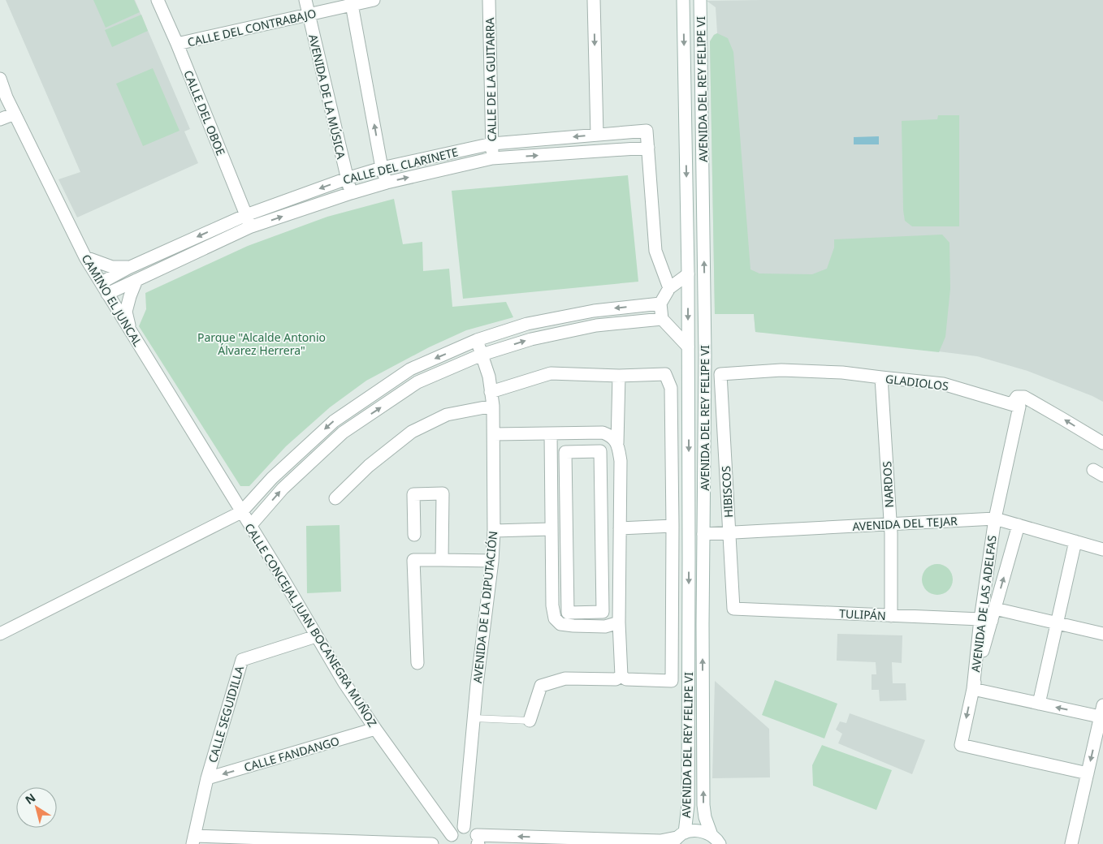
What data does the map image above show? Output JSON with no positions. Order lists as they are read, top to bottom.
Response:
{
  "streets": {
    "street": [
      "CALLE DEL CONTRABAJO",
      "CALLE DE LA GUITARRA",
      "AVENIDA DEL REY FELIPE VI",
      "AVENIDA DE LA MÚSICA",
      "CALLE DEL OBOE",
      "CALLE DEL CLARINETE",
      "CAMINO EL JUNCAL",
      "GLADIOLOS",
      "NARDOS",
      "HIBISCOS",
      "AVENIDA DEL TEJAR",
      "AVENIDA DE LAS ADELFAS",
      "AVENIDA DE LA DIPUTACIÓN",
      "TULIPÁN",
      "CALLE CONCEJAL JUAN BOCANEGRA MUÑOZ",
      "CALLE SEGUIDILLA",
      "CALLE FANDANGO"
    ]
  },
  "crossings": [
    ["CALLE DEL CONTRABAJO", "AVENIDA DE LA MÚSICA"],
    ["CALLE DEL CONTRABAJO", "CALLE DEL OBOE"],
    ["CALLE DE LA GUITARRA", "CALLE DEL CLARINETE"],
    ["AVENIDA DEL REY FELIPE VI", "AVENIDA DEL TEJAR"],
    ["AVENIDA DE LA MÚSICA", "CALLE DEL CLARINETE"],
    ["CALLE DEL OBOE", "CALLE DEL CLARINETE"],
    ["CALLE DEL CLARINETE", "CAMINO EL JUNCAL"],
    ["CAMINO EL JUNCAL", "CALLE CONCEJAL JUAN BOCANEGRA MUÑOZ"],
    ["GLADIOLOS", "NARDOS"],
    ["GLADIOLOS", "HIBISCOS"],
    ["NARDOS", "AVENIDA DEL TEJAR"],
    ["NARDOS", "TULIPÁN"],
    ["HIBISCOS", "AVENIDA DEL TEJAR"],
    ["HIBISCOS", "TULIPÁN"],
    ["AVENIDA DEL TEJAR", "AVENIDA DE LAS ADELFAS"],
    ["AVENIDA DE LAS ADELFAS", "TULIPÁN"],
    ["CALLE CONCEJAL JUAN BOCANEGRA MUÑOZ", "CALLE SEGUIDILLA"],
    ["CALLE CONCEJAL JUAN BOCANEGRA MUÑOZ", "CALLE FANDANGO"],
    ["CALLE SEGUIDILLA", "CALLE FANDANGO"]
  ],
  "parks": ["Parque \"Alcalde Antonio Álvarez Herrera\""],
  "north": "top left"
}
